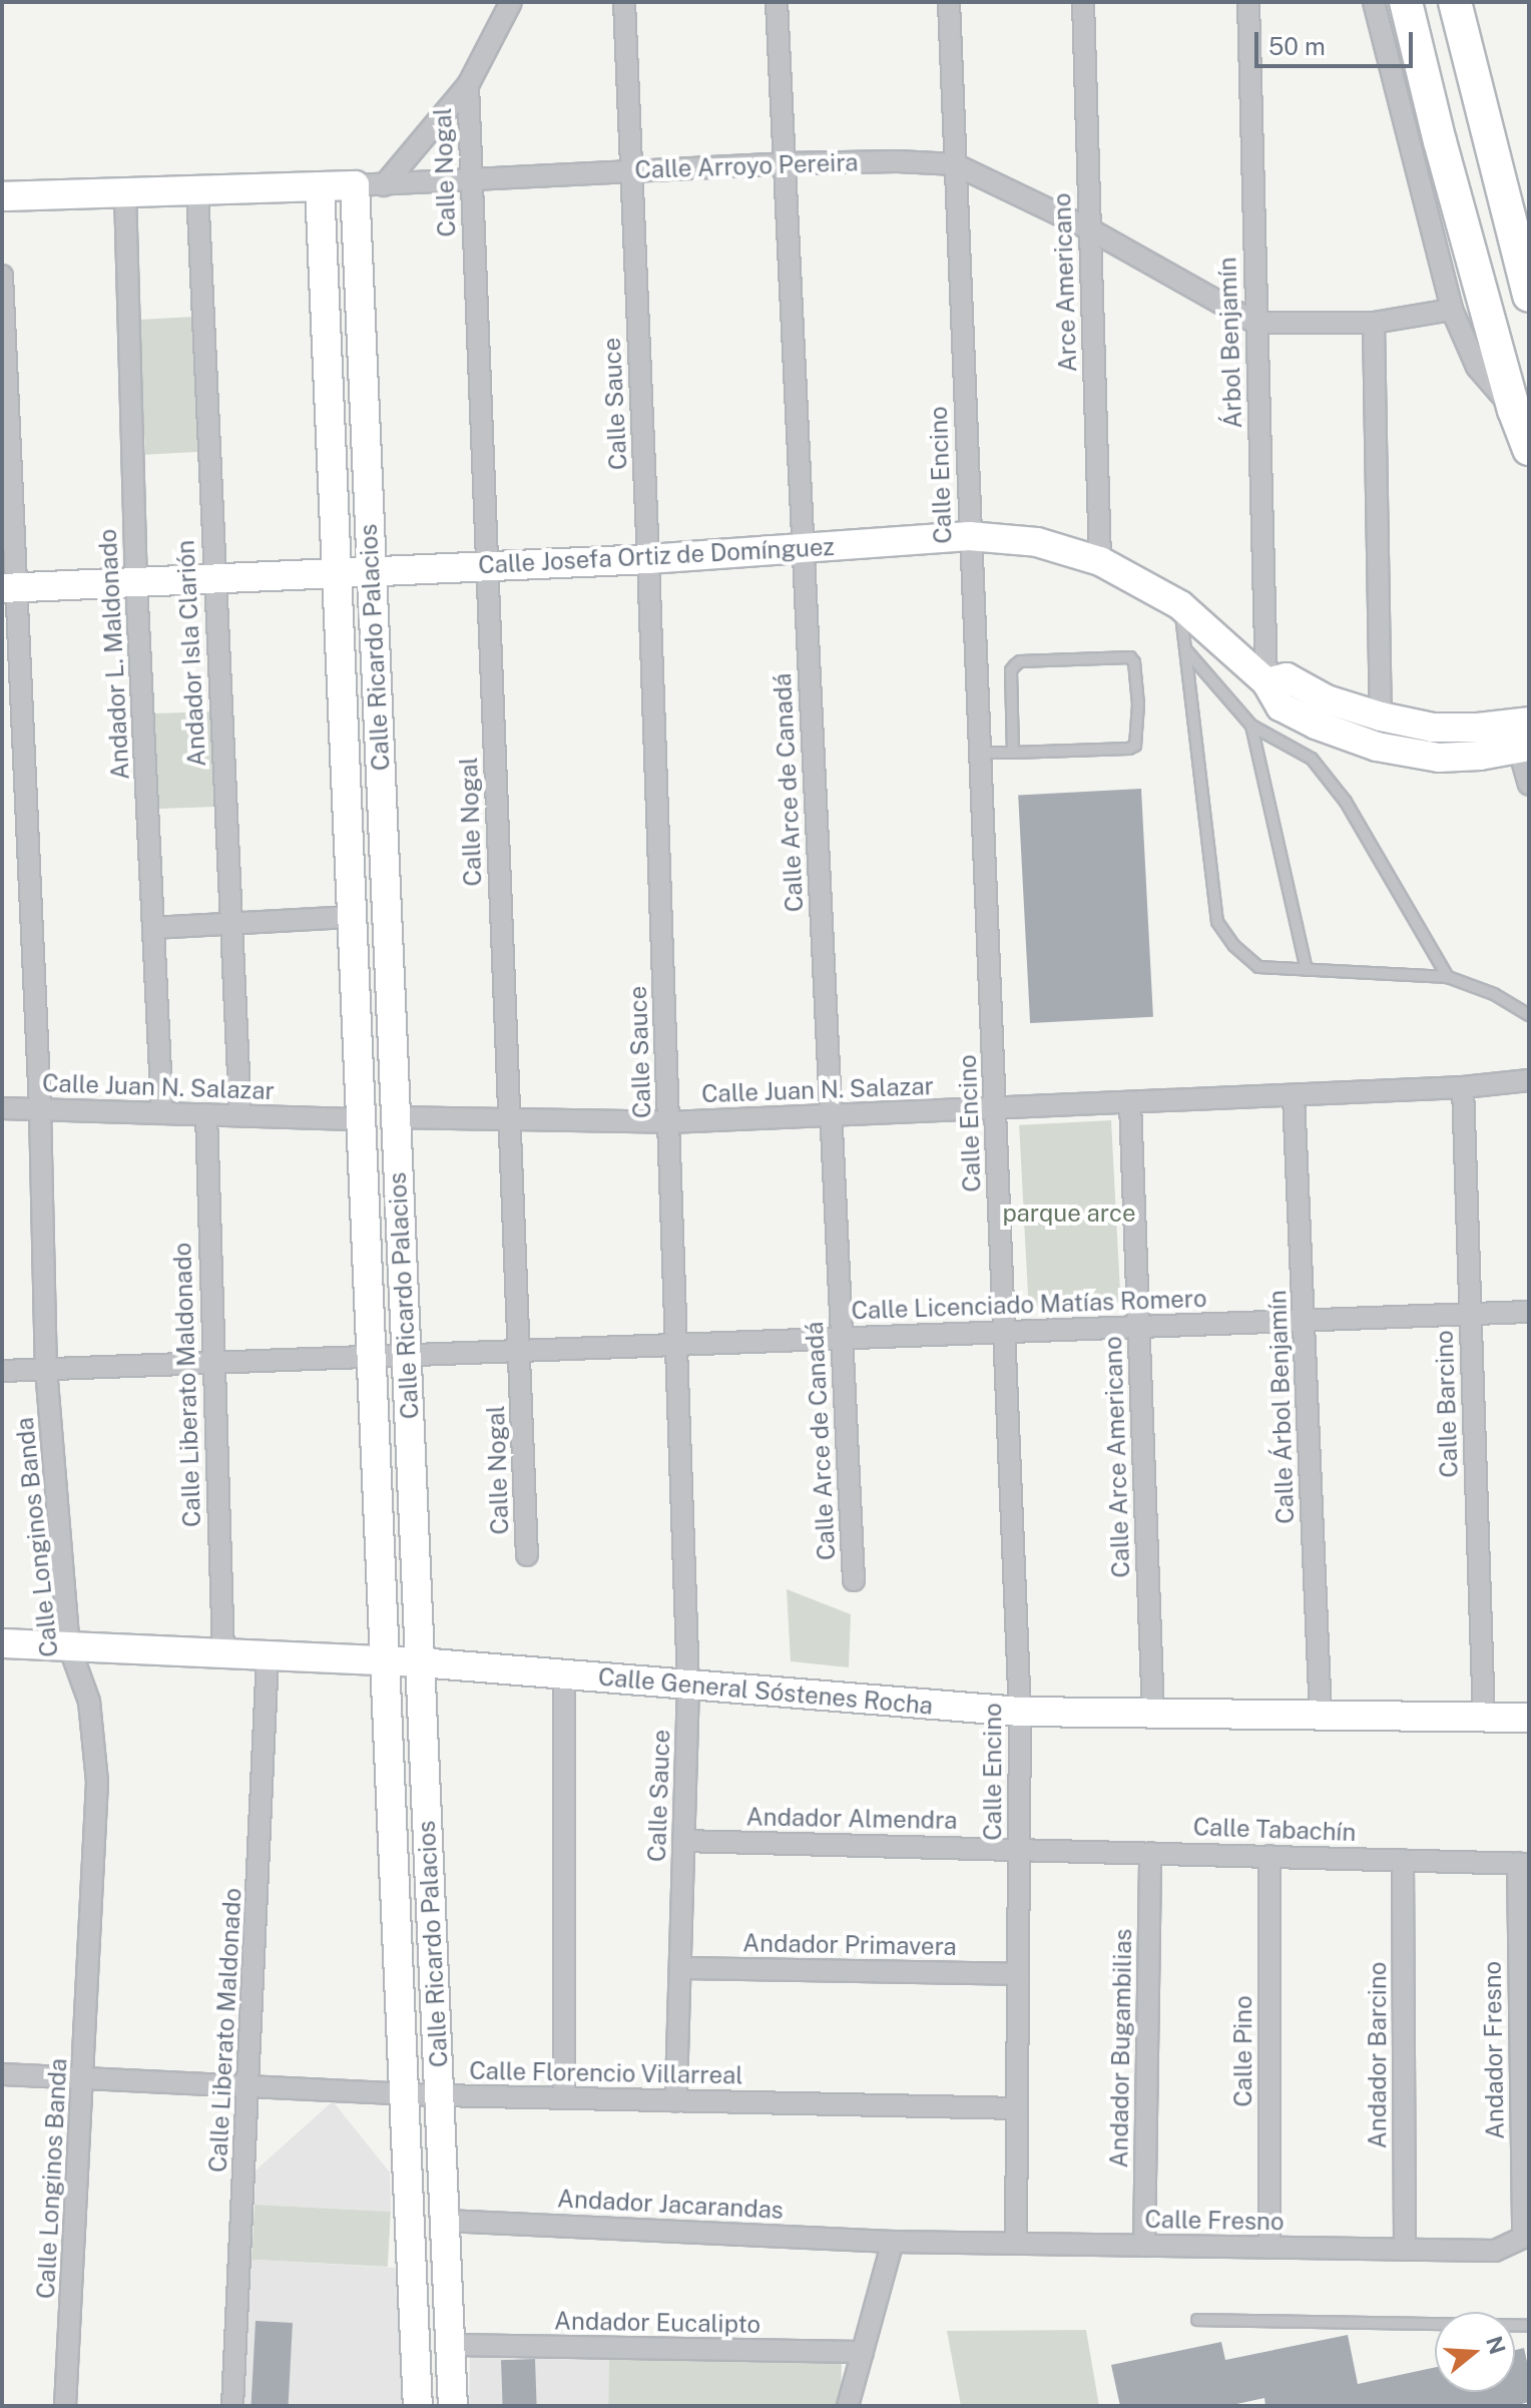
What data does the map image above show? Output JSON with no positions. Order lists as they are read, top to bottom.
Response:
{
  "streets": {
    "street": [
      "Calle Arroyo Pereira",
      "Calle Nogal",
      "Arce Americano",
      "Árbol Benjamín",
      "Calle Sauce",
      "Calle Encino",
      "Calle Josefa Ortiz de Domínguez",
      "Calle Ricardo Palacios",
      "Andador Isla Clarión",
      "Andador L. Maldonado",
      "Calle Arce de Canadá",
      "Calle Juan N. Salazar",
      "Calle Licenciado Matías Romero",
      "Calle Liberato Maldonado",
      "Calle Barcino",
      "Calle Árbol Benjamín",
      "Calle Arce Americano",
      "Calle Longinos Banda",
      "Calle General Sóstenes Rocha",
      "Andador Almendra",
      "Calle Tabachín",
      "Andador Primavera",
      "Andador Bugambilias",
      "Andador Fresno",
      "Calle Pino",
      "Andador Barcino",
      "Calle Florencio Villarreal",
      "Andador Jacarandas",
      "Calle Fresno",
      "Andador Eucalipto"
    ]
  },
  "crossings": [
    ["Calle Arroyo Pereira", "Calle Nogal"],
    ["Calle Arroyo Pereira", "Arce Americano"],
    ["Calle Arroyo Pereira", "Árbol Benjamín"],
    ["Calle Arroyo Pereira", "Calle Sauce"],
    ["Calle Arroyo Pereira", "Calle Encino"],
    ["Calle Arroyo Pereira", "Calle Ricardo Palacios"],
    ["Calle Arroyo Pereira", "Andador Isla Clarión"],
    ["Calle Arroyo Pereira", "Andador L. Maldonado"],
    ["Calle Arroyo Pereira", "Calle Arce de Canadá"],
    ["Calle Nogal", "Calle Josefa Ortiz de Domínguez"],
    ["Calle Nogal", "Calle Juan N. Salazar"],
    ["Calle Nogal", "Calle Licenciado Matías Romero"],
    ["Arce Americano", "Calle Josefa Ortiz de Domínguez"],
    ["Árbol Benjamín", "Calle Josefa Ortiz de Domínguez"],
    ["Calle Sauce", "Calle Josefa Ortiz de Domínguez"],
    ["Calle Sauce", "Calle Juan N. Salazar"],
    ["Calle Sauce", "Calle Licenciado Matías Romero"],
    ["Calle Sauce", "Calle General Sóstenes Rocha"],
    ["Calle Sauce", "Andador Almendra"],
    ["Calle Sauce", "Andador Primavera"],
    ["Calle Sauce", "Calle Florencio Villarreal"],
    ["Calle Encino", "Calle Josefa Ortiz de Domínguez"],
    ["Calle Encino", "Calle Juan N. Salazar"],
    ["Calle Encino", "Calle Licenciado Matías Romero"],
    ["Calle Encino", "Calle General Sóstenes Rocha"],
    ["Calle Encino", "Andador Almendra"],
    ["Calle Encino", "Calle Tabachín"],
    ["Calle Encino", "Andador Primavera"],
    ["Calle Encino", "Calle Florencio Villarreal"],
    ["Calle Encino", "Calle Fresno"],
    ["Calle Josefa Ortiz de Domínguez", "Calle Ricardo Palacios"],
    ["Calle Josefa Ortiz de Domínguez", "Andador Isla Clarión"],
    ["Calle Josefa Ortiz de Domínguez", "Andador L. Maldonado"],
    ["Calle Josefa Ortiz de Domínguez", "Calle Arce de Canadá"],
    ["Calle Josefa Ortiz de Domínguez", "Calle Longinos Banda"],
    ["Calle Ricardo Palacios", "Calle Juan N. Salazar"],
    ["Calle Ricardo Palacios", "Calle Licenciado Matías Romero"],
    ["Calle Ricardo Palacios", "Calle General Sóstenes Rocha"],
    ["Calle Ricardo Palacios", "Calle Florencio Villarreal"],
    ["Calle Ricardo Palacios", "Andador Jacarandas"],
    ["Calle Ricardo Palacios", "Andador Eucalipto"],
    ["Andador Isla Clarión", "Calle Juan N. Salazar"],
    ["Andador L. Maldonado", "Calle Juan N. Salazar"],
    ["Calle Arce de Canadá", "Calle Juan N. Salazar"],
    ["Calle Arce de Canadá", "Calle Licenciado Matías Romero"],
    ["Calle Juan N. Salazar", "Calle Liberato Maldonado"],
    ["Calle Juan N. Salazar", "Calle Barcino"],
    ["Calle Juan N. Salazar", "Calle Árbol Benjamín"],
    ["Calle Juan N. Salazar", "Calle Arce Americano"],
    ["Calle Juan N. Salazar", "Calle Longinos Banda"],
    ["Calle Licenciado Matías Romero", "Calle Liberato Maldonado"],
    ["Calle Licenciado Matías Romero", "Calle Barcino"],
    ["Calle Licenciado Matías Romero", "Calle Árbol Benjamín"],
    ["Calle Licenciado Matías Romero", "Calle Arce Americano"],
    ["Calle Licenciado Matías Romero", "Calle Longinos Banda"],
    ["Calle Liberato Maldonado", "Calle General Sóstenes Rocha"],
    ["Calle Liberato Maldonado", "Calle Florencio Villarreal"],
    ["Calle Barcino", "Calle General Sóstenes Rocha"],
    ["Calle Árbol Benjamín", "Calle General Sóstenes Rocha"],
    ["Calle Arce Americano", "Calle General Sóstenes Rocha"],
    ["Calle Longinos Banda", "Calle General Sóstenes Rocha"],
    ["Calle Longinos Banda", "Calle Florencio Villarreal"],
    ["Andador Almendra", "Calle Tabachín"],
    ["Calle Tabachín", "Andador Bugambilias"],
    ["Calle Tabachín", "Andador Fresno"],
    ["Calle Tabachín", "Calle Pino"],
    ["Calle Tabachín", "Andador Barcino"],
    ["Andador Bugambilias", "Calle Fresno"],
    ["Andador Fresno", "Calle Fresno"],
    ["Calle Pino", "Calle Fresno"],
    ["Andador Barcino", "Calle Fresno"],
    ["Andador Jacarandas", "Calle Fresno"]
  ],
  "parks": ["parque arce"],
  "scale_bar": "50 m",
  "north": "right"
}
